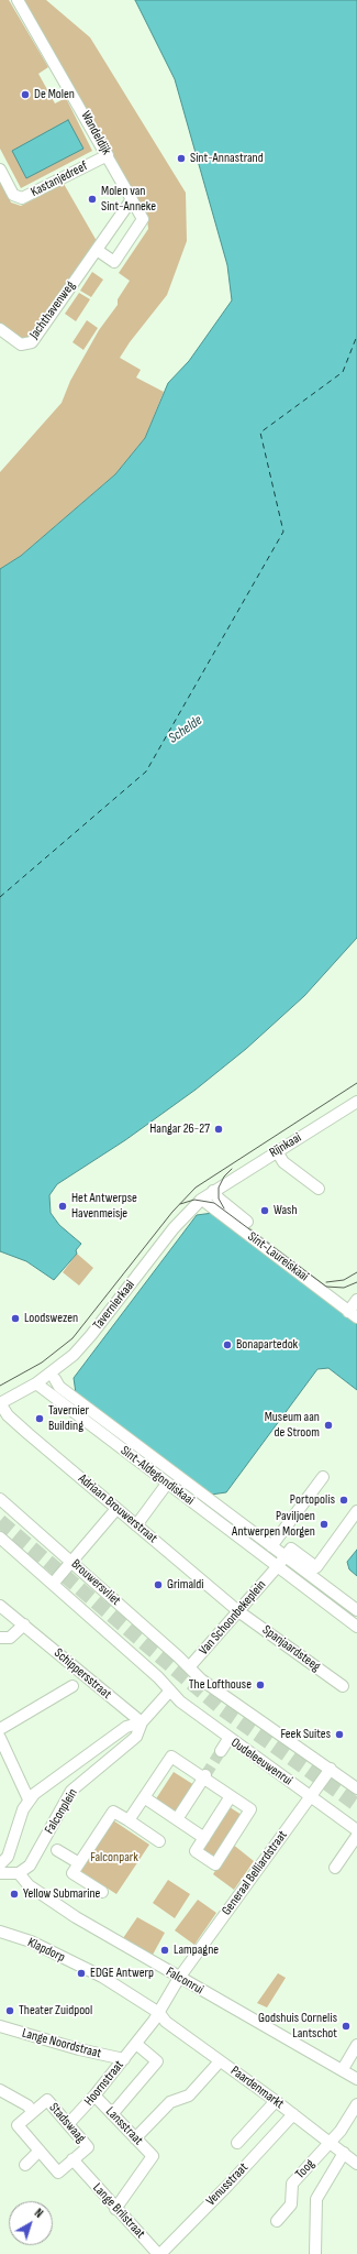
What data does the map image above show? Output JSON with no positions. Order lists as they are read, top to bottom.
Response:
{
  "streets": {
    "street": [
      "Wandeldijk",
      "Kastanjedreef",
      "Jachthavenweg",
      "Rijnkaai",
      "Sint-Laureiskaai",
      "Tavernierkaai",
      "Sint-Aldegondiskaai",
      "Adriaan Brouwerstraat",
      "Brouwersvliet",
      "Van Schoonbekeplein",
      "Spanjaardsteeg",
      "Schippersstraat",
      "Oudeleeuwenrui",
      "Falconplein",
      "Generaal Belliardstraat",
      "Klapdorp",
      "Falconrui",
      "Lange Noordstraat",
      "Hoornstraat",
      "Paardenmarkt",
      "Stadswaag",
      "Lansstraat",
      "Toog",
      "Venusstraat",
      "Lange Brilstraat"
    ]
  },
  "crossings": [
    ["Wandeldijk", "Kastanjedreef"],
    ["Wandeldijk", "Jachthavenweg"],
    ["Rijnkaai", "Sint-Laureiskaai"],
    ["Rijnkaai", "Tavernierkaai"],
    ["Sint-Laureiskaai", "Tavernierkaai"],
    ["Tavernierkaai", "Sint-Aldegondiskaai"],
    ["Tavernierkaai", "Adriaan Brouwerstraat"],
    ["Sint-Aldegondiskaai", "Van Schoonbekeplein"],
    ["Adriaan Brouwerstraat", "Van Schoonbekeplein"],
    ["Adriaan Brouwerstraat", "Spanjaardsteeg"],
    ["Brouwersvliet", "Van Schoonbekeplein"],
    ["Van Schoonbekeplein", "Spanjaardsteeg"],
    ["Schippersstraat", "Falconplein"],
    ["Oudeleeuwenrui", "Falconplein"],
    ["Oudeleeuwenrui", "Generaal Belliardstraat"],
    ["Falconplein", "Falconrui"],
    ["Generaal Belliardstraat", "Klapdorp"],
    ["Generaal Belliardstraat", "Falconrui"],
    ["Generaal Belliardstraat", "Hoornstraat"],
    ["Generaal Belliardstraat", "Paardenmarkt"],
    ["Klapdorp", "Hoornstraat"],
    ["Klapdorp", "Paardenmarkt"],
    ["Lange Noordstraat", "Hoornstraat"],
    ["Hoornstraat", "Paardenmarkt"],
    ["Hoornstraat", "Stadswaag"],
    ["Hoornstraat", "Lansstraat"],
    ["Paardenmarkt", "Toog"],
    ["Paardenmarkt", "Venusstraat"],
    ["Stadswaag", "Lange Brilstraat"],
    ["Lansstraat", "Lange Brilstraat"],
    ["Venusstraat", "Lange Brilstraat"]
  ],
  "water": ["Schelde"],
  "parks": ["Falconpark"],
  "places": [
    "De Molen",
    "Sint-Annastrand",
    "Molen van Sint-Anneke",
    "Hangar 26-27",
    "Het Antwerpse Havenmeisje",
    "Wash",
    "Loodswezen",
    "Bonapartedok",
    "Tavernier Building",
    "Museum aan de Stroom",
    "Portopolis",
    "Paviljoen Antwerpen Morgen",
    "Grimaldi",
    "The Lofthouse",
    "Feek Suites",
    "Yellow Submarine",
    "Lampagne",
    "EDGE Antwerp",
    "Theater Zuidpool",
    "Godshuis Cornelis Lantschot"
  ],
  "north": "top right"
}
